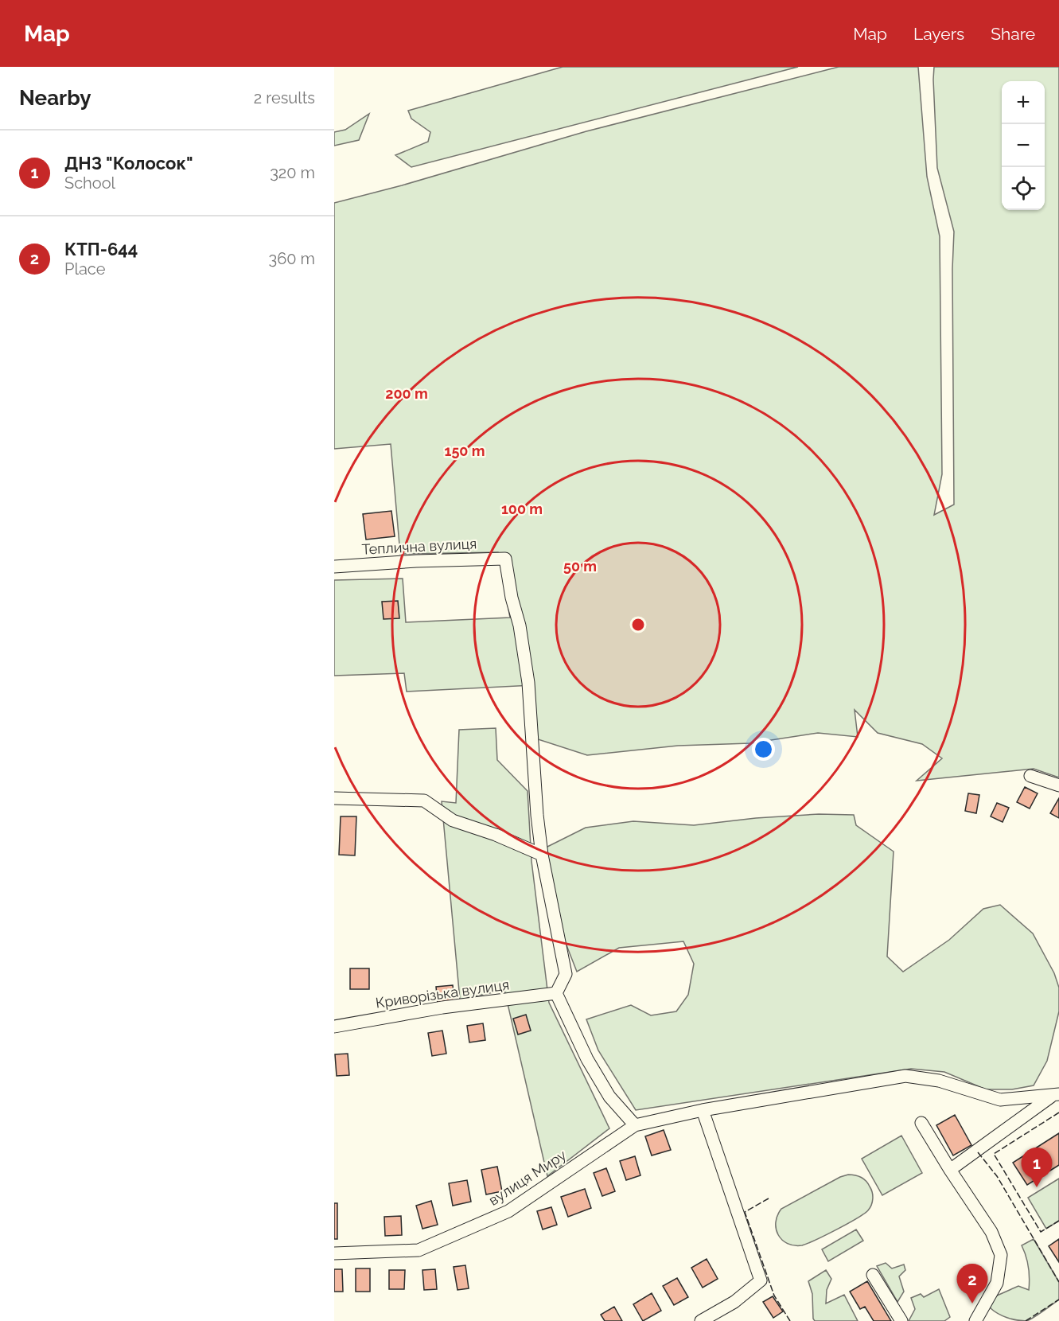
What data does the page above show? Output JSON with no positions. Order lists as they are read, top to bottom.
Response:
{
  "streets": {
    "street": ["Теплична вулиця", "Криворізька вулиця", "вулиця Миру"]
  },
  "page": {
    "header": "Map",
    "nav": ["Map", "Layers", "Share"],
    "heading": ["Nearby", "2 results"],
    "map_buttons": ["+", "−"],
    "list": [
      {
        "mark": "1",
        "name": "ДНЗ \"Колосок\"",
        "note": "School",
        "value": "320 m"
      },
      {
        "mark": "2",
        "name": "КТП-644",
        "note": "Place",
        "value": "360 m"
      }
    ],
    "pins": ["1", "2"]
  },
  "rings": [
    "200 m",
    "150 m",
    "100 m",
    "50 m"
  ]
}
